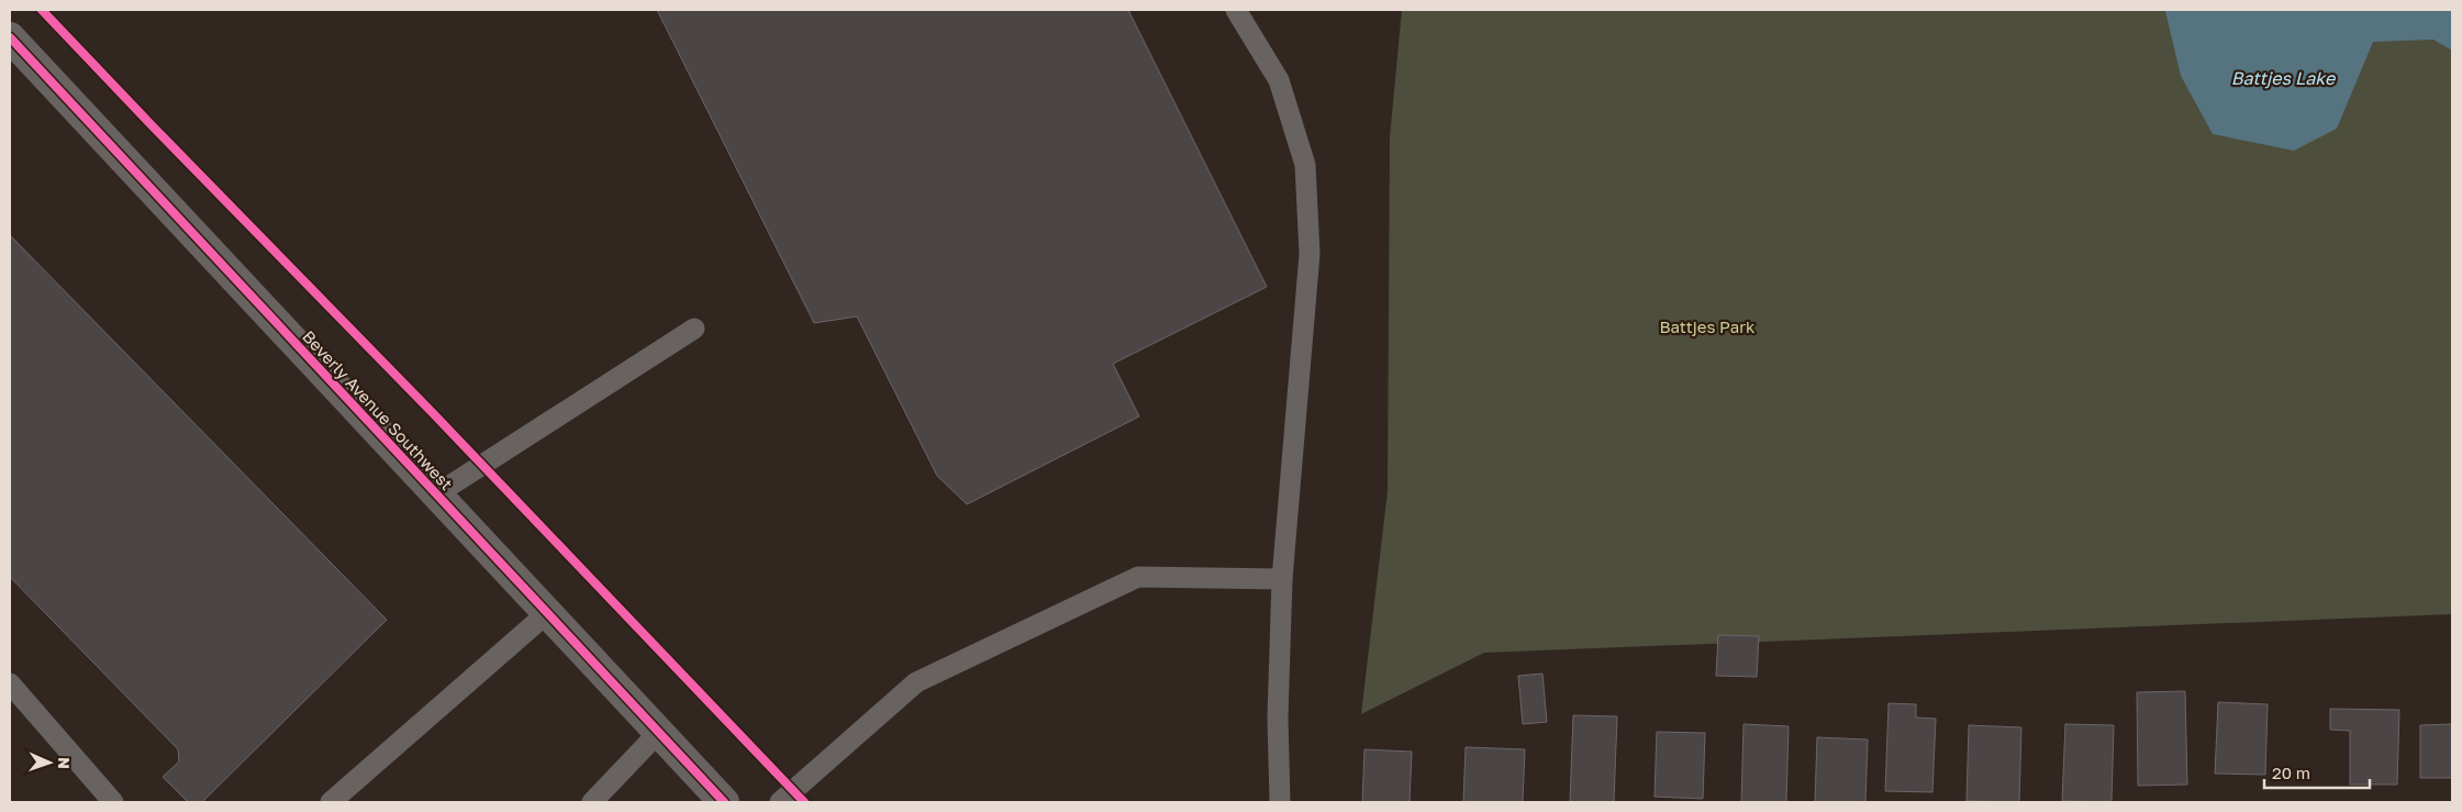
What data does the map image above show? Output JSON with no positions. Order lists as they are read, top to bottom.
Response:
{
  "streets": {
    "street": ["Beverly Avenue Southwest"]
  },
  "water": ["Battjes Lake"],
  "parks": ["Battjes Park"],
  "scale_bar": "20 m",
  "north": "right"
}
